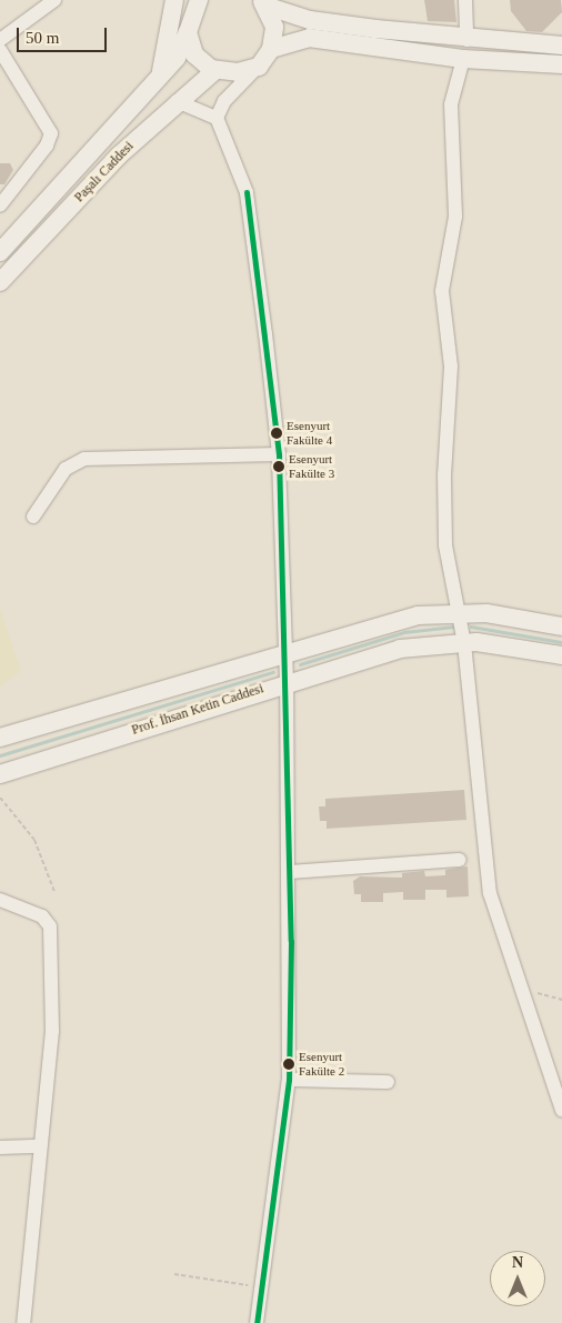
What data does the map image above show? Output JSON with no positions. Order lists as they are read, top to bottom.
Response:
{
  "streets": {
    "street": ["Paşalı Caddesi", "Prof. İhsan Ketin Caddesi"]
  },
  "places": ["Esenyurt Fakülte 4", "Esenyurt Fakülte 3", "Esenyurt Fakülte 2"],
  "scale_bar": "50 m",
  "north": "top"
}
